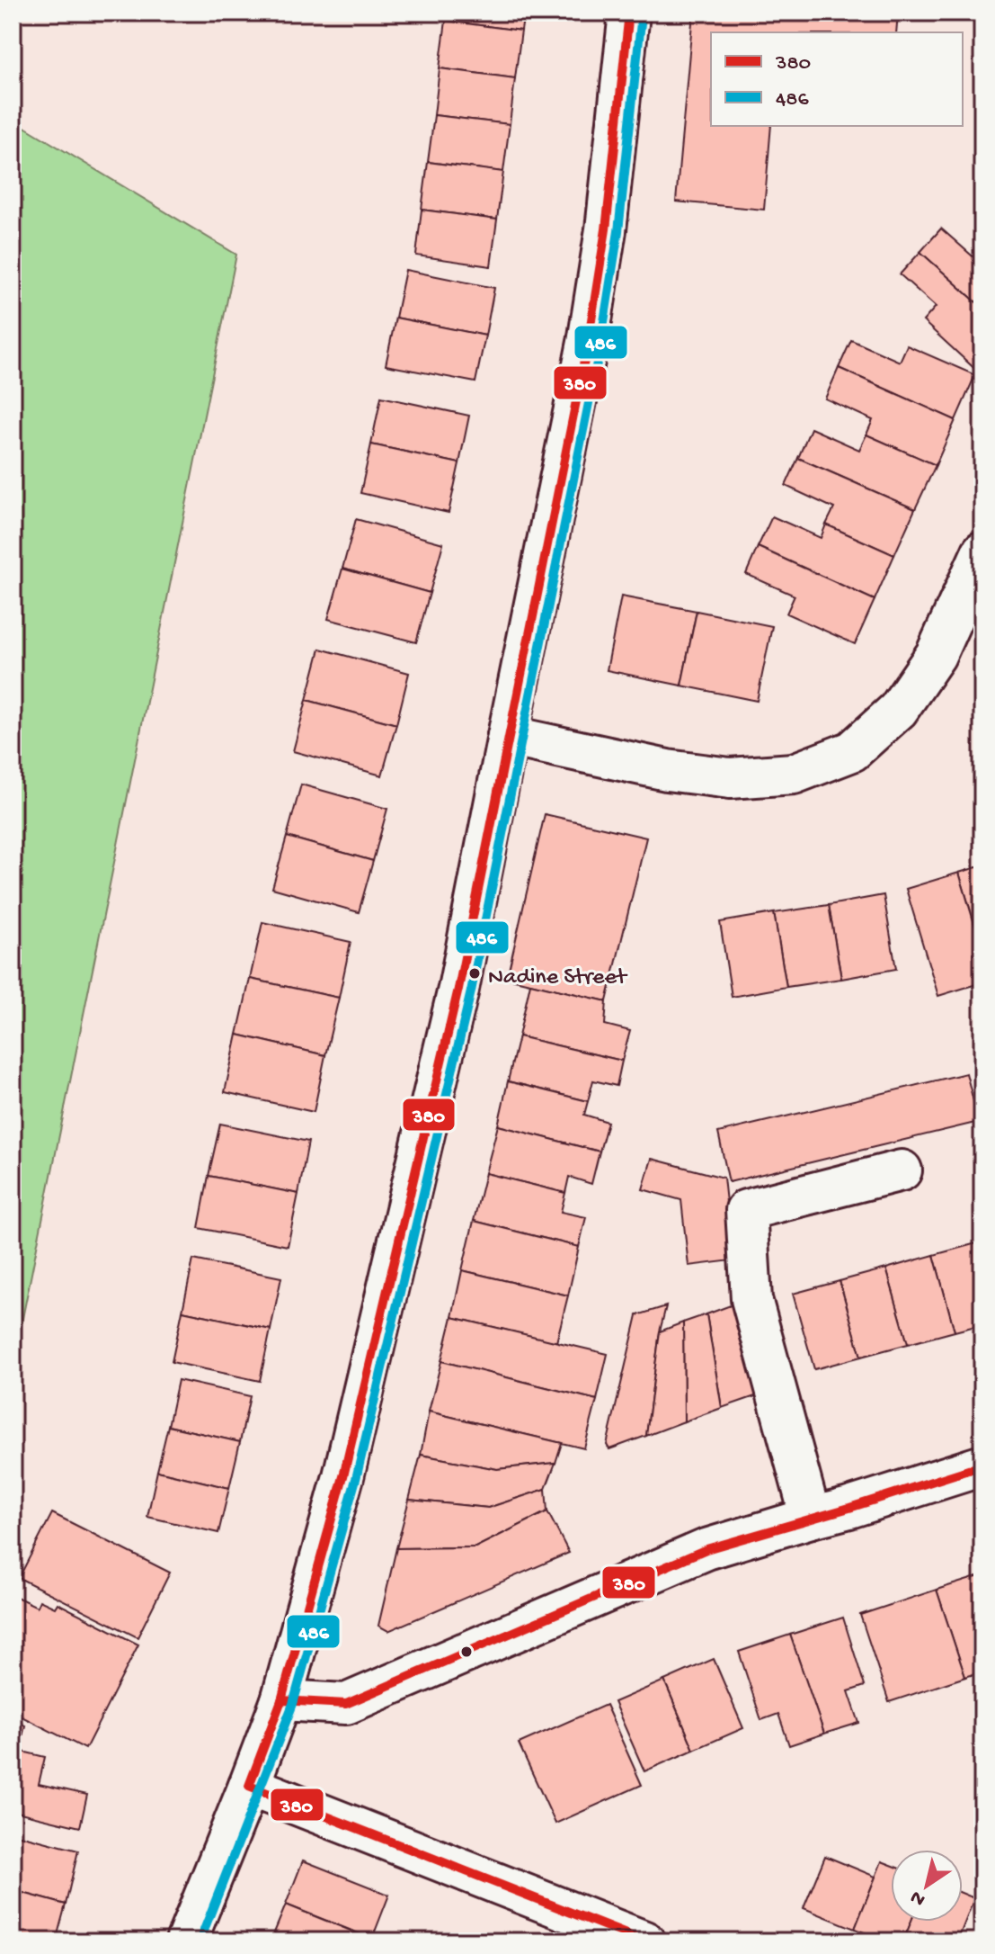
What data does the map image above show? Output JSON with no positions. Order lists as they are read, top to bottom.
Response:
{
  "places": ["Nadine Street"],
  "lines": ["transit line 380", "transit line 486"],
  "legend": ["380", "486"],
  "north": "bottom left"
}
